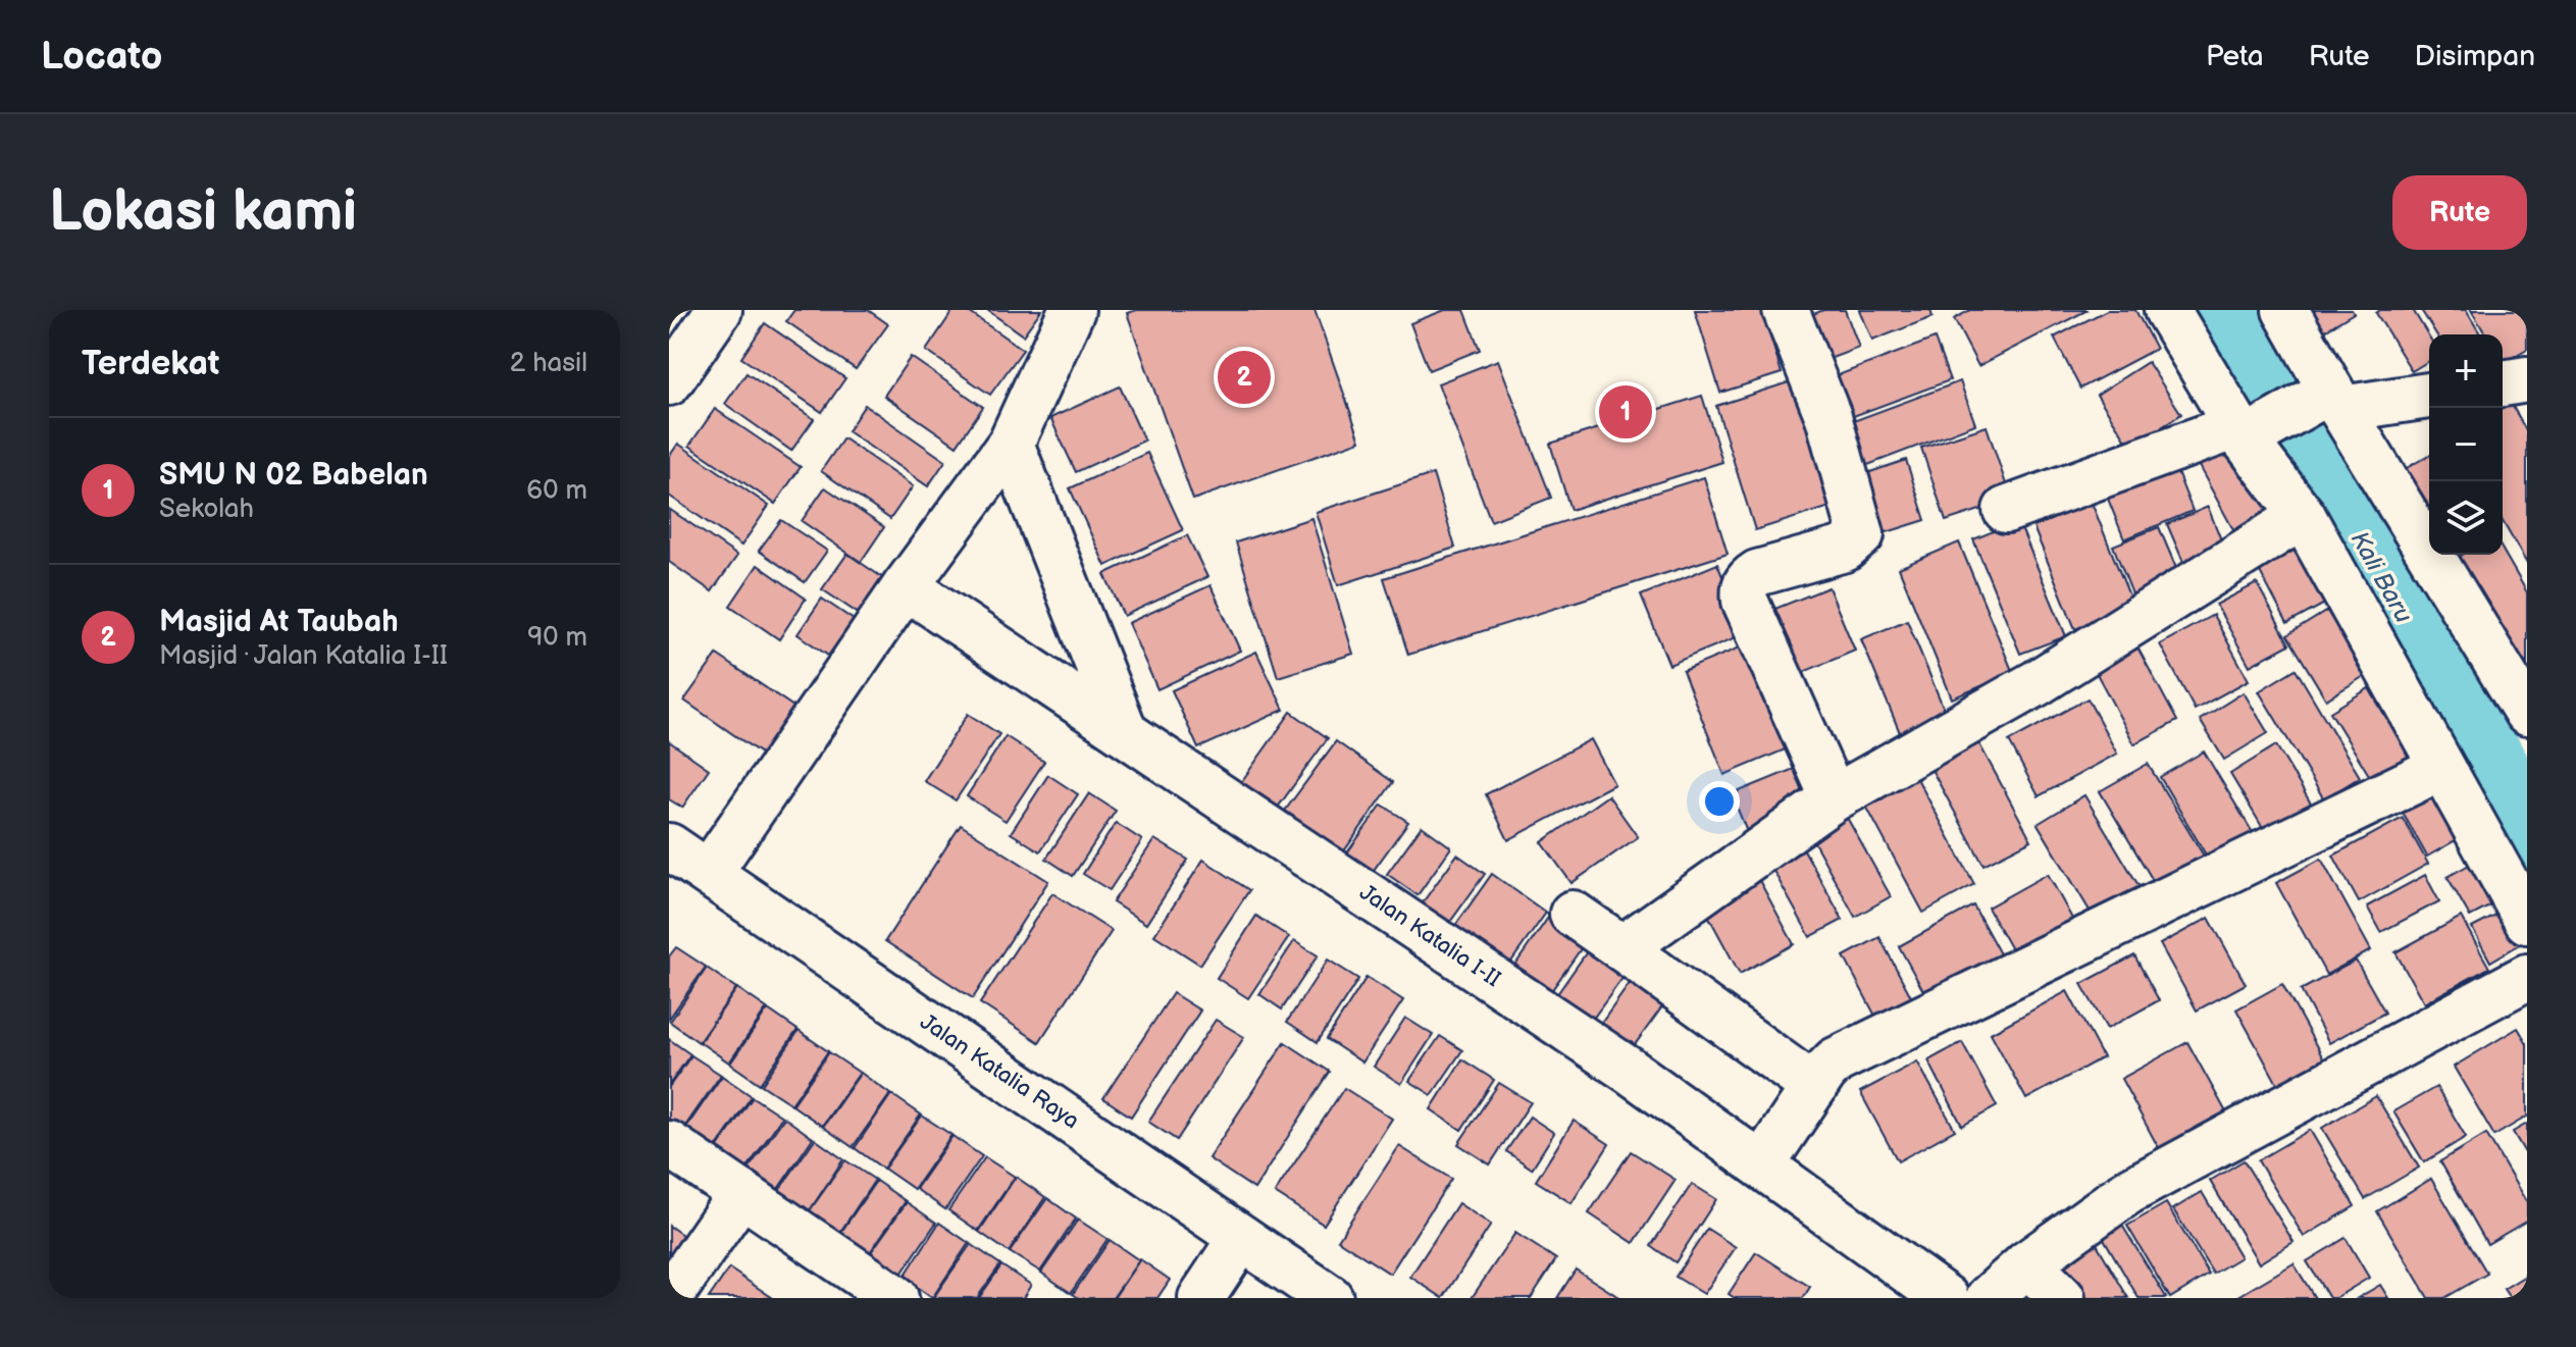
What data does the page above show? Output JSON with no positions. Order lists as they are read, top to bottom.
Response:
{
  "streets": {
    "street": ["Jalan Katalia I-II", "Jalan Katalia Raya"]
  },
  "water": ["Kali Baru"],
  "page": {
    "header": "Locato",
    "nav": ["Peta", "Rute", "Disimpan"],
    "buttons": "Rute",
    "title": "Lokasi kami",
    "heading": ["Terdekat", "2 hasil"],
    "map_buttons": ["+", "−"],
    "pins": ["2", "1"],
    "list": [
      {
        "mark": "1",
        "name": "SMU N 02 Babelan",
        "note": "Sekolah",
        "value": "60 m"
      },
      {
        "mark": "2",
        "name": "Masjid At Taubah",
        "note": "Masjid · Jalan Katalia I-II",
        "value": "90 m"
      }
    ]
  }
}
